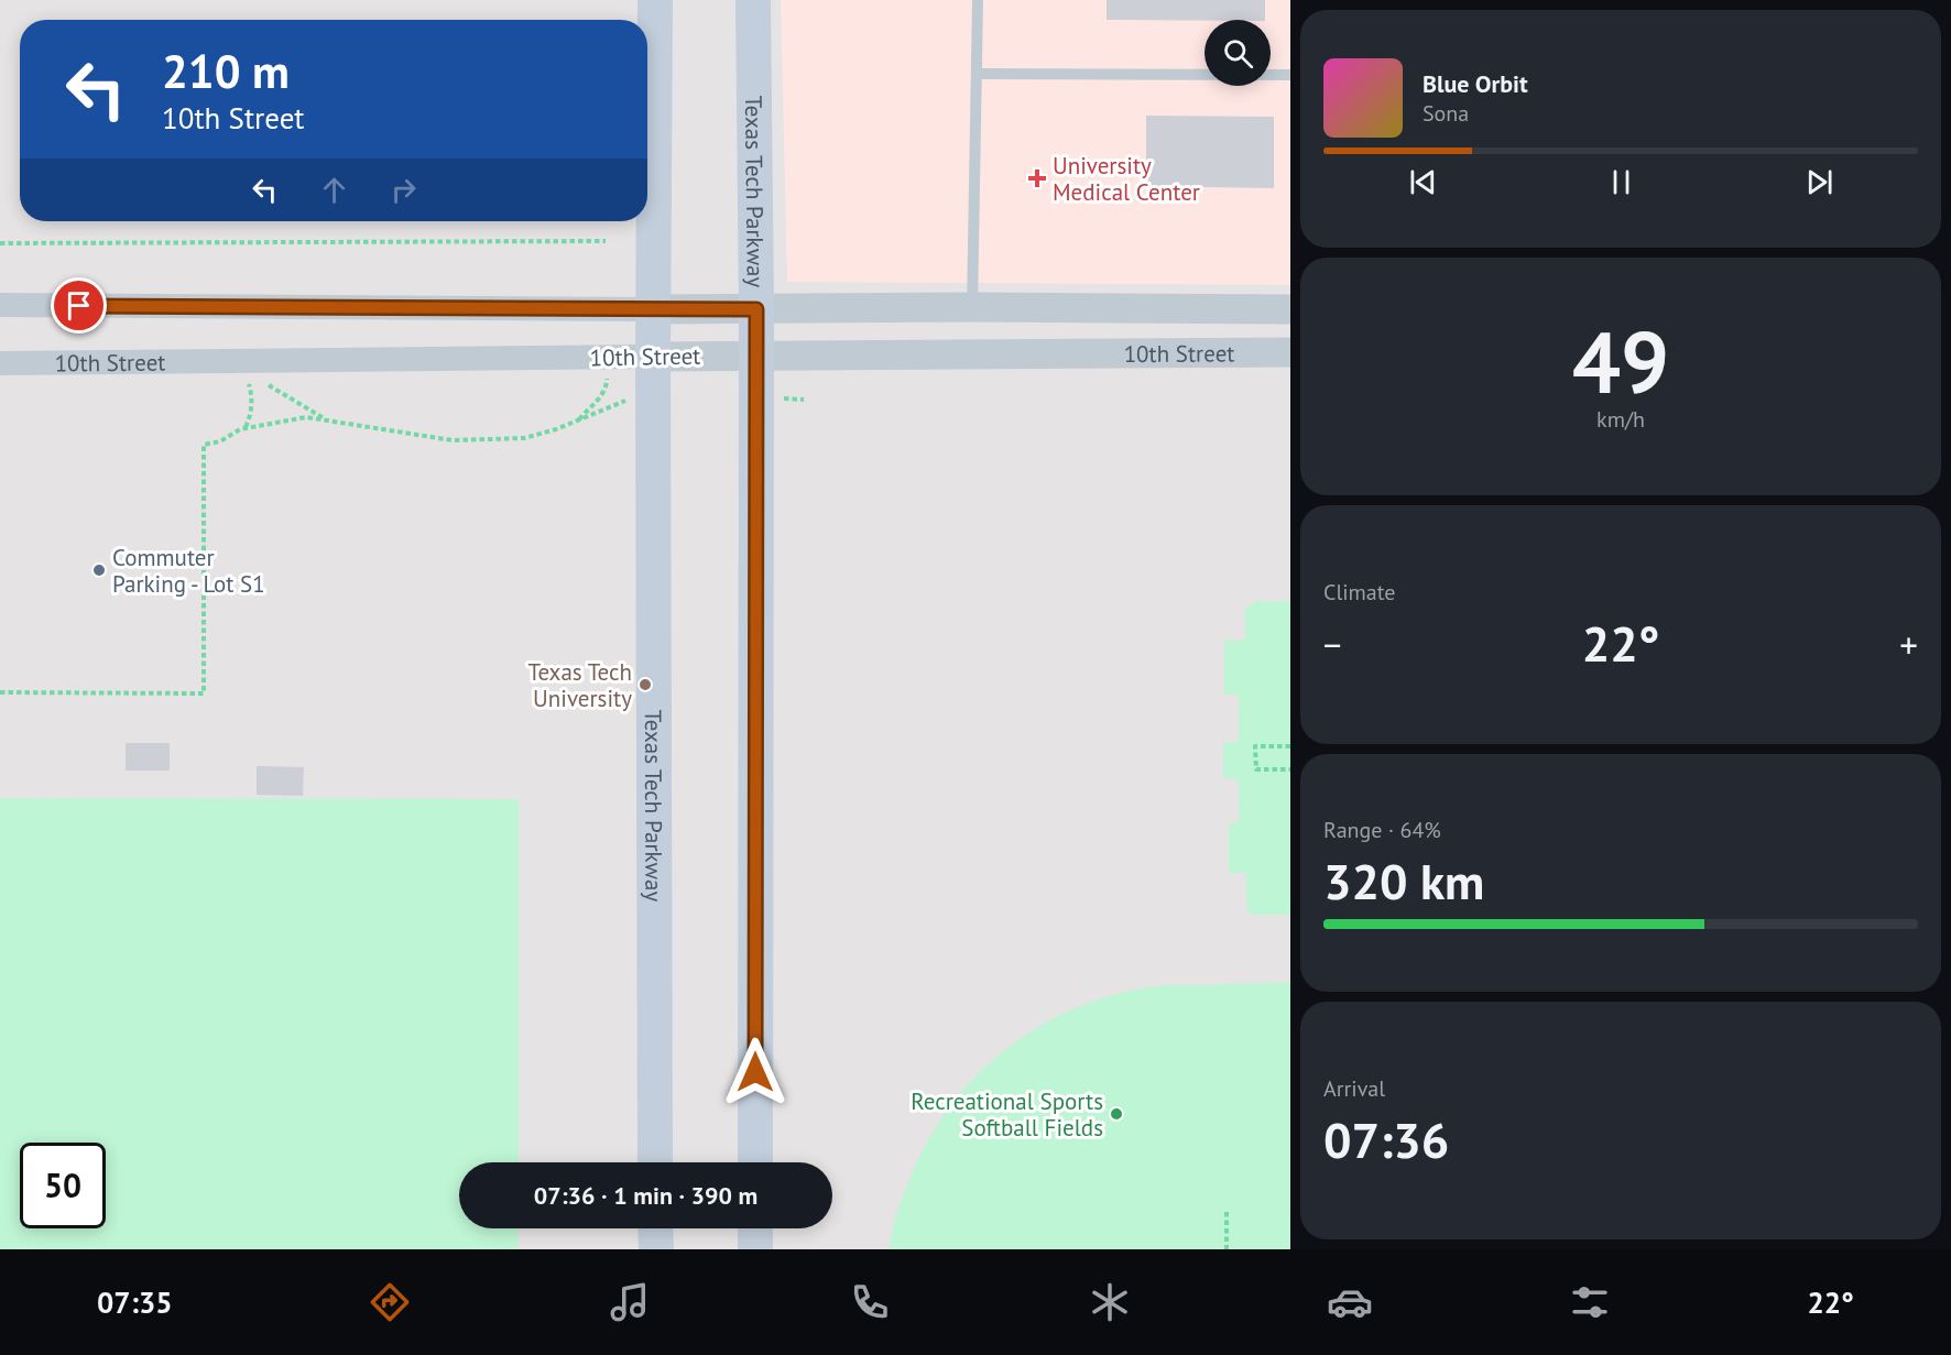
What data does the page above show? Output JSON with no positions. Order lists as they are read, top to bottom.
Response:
{
  "streets": {
    "main road": ["Texas Tech Parkway"],
    "street": ["10th Street"]
  },
  "crossings": [
    ["Texas Tech Parkway", "10th Street"]
  ],
  "places": {
    "health": ["University Medical Center"],
    "other": ["Commuter Parking - Lot S1", "Texas Tech University", "Recreational Sports Softball Fields"]
  },
  "page": {
    "turn": ["210 m", "10th Street"],
    "song": ["Blue Orbit", "Sona"],
    "tile": [
      ["49", "km/h"],
      "Climate",
      ["Range · 64%", "320 km"],
      ["Arrival", "07:36"]
    ],
    "heat": ["−", "22°", "+"],
    "limit": "50",
    "trip": "07:36 · 1 min · 390 m",
    "tabs": ["07:35", "22°"]
  }
}
